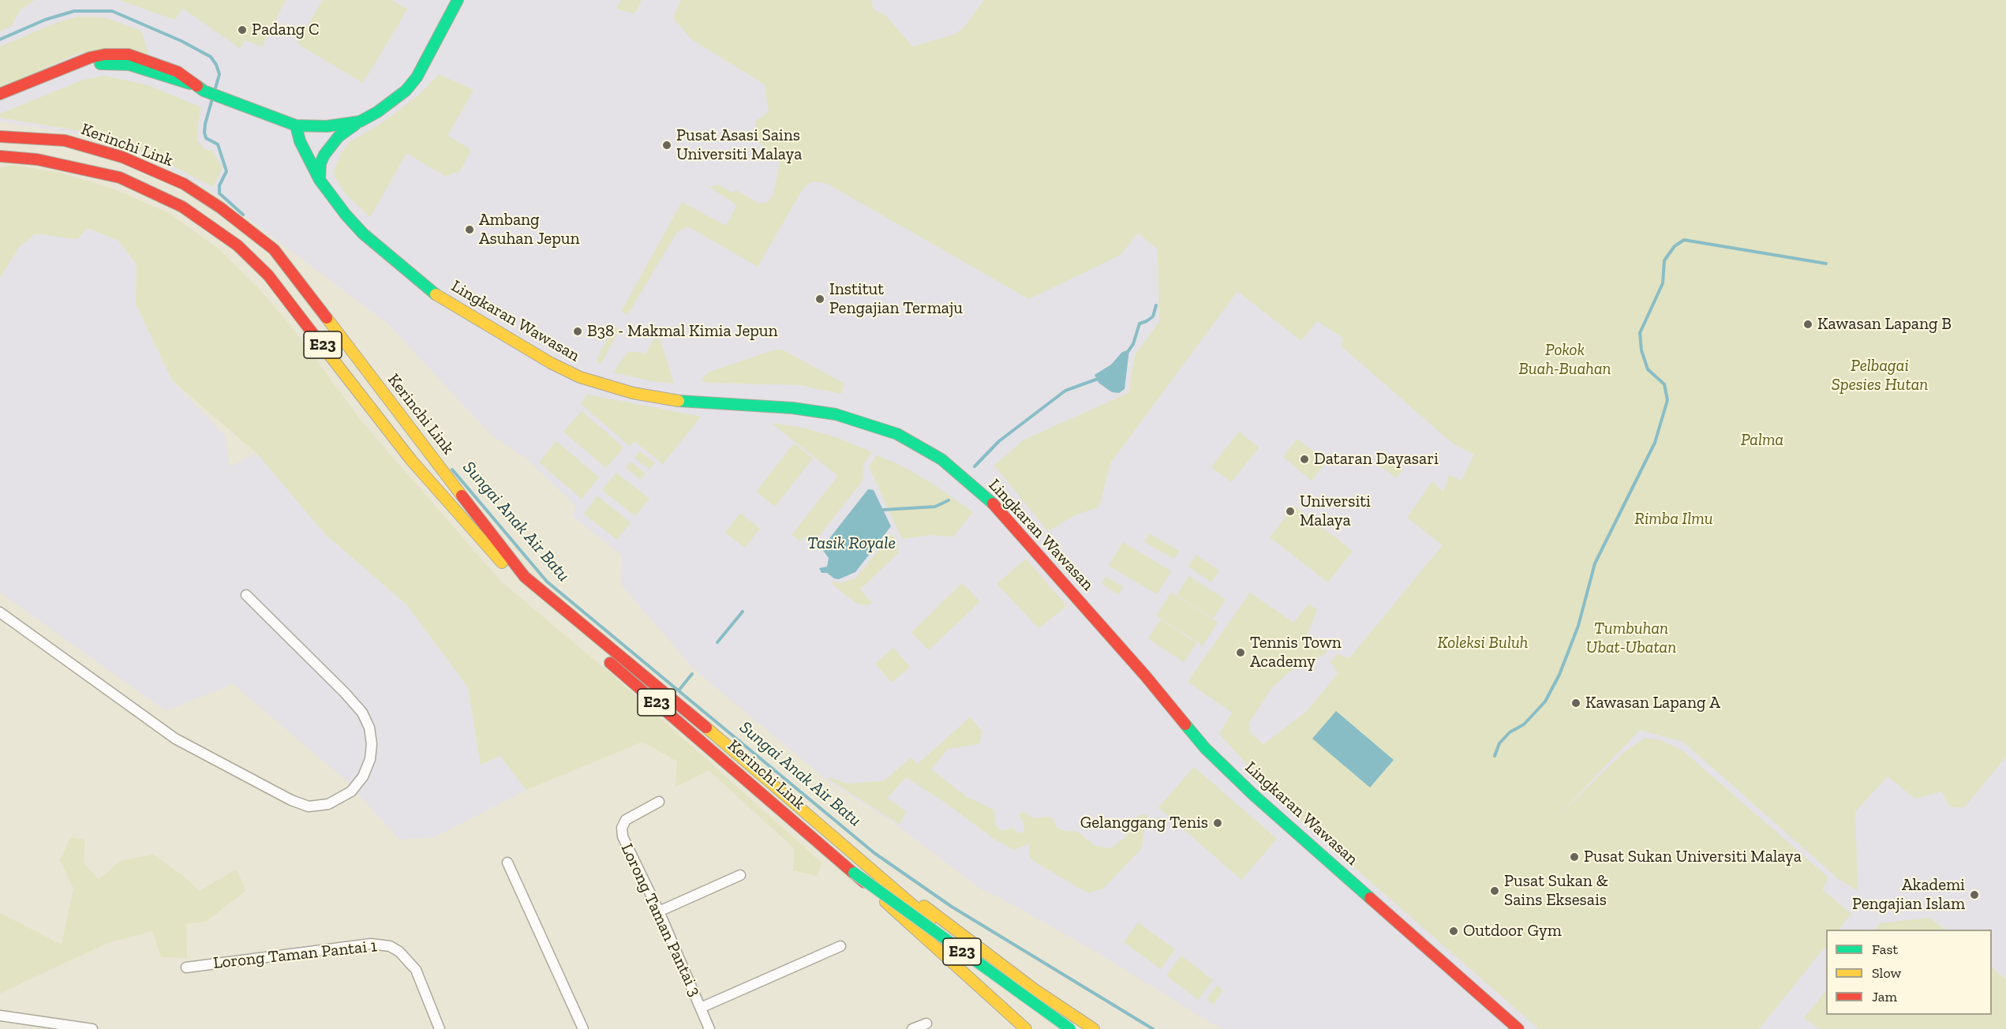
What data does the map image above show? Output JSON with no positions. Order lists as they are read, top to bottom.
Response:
{
  "streets": {
    "main road": ["Kerinchi Link", "Lingkaran Wawasan", "E23"],
    "street": ["Lorong Taman Pantai 3", "Lorong Taman Pantai 1"]
  },
  "crossings": [
    ["Kerinchi Link", "E23"]
  ],
  "water": ["Sungai Anak Air Batu", "Tasik Royale"],
  "parks": [
    "Pokok Buah-Buahan",
    "Pelbagai Spesies Hutan",
    "Palma",
    "Rimba Ilmu",
    "Tumbuhan Ubat-Ubatan",
    "Koleksi Buluh"
  ],
  "places": [
    "Padang C",
    "Pusat Asasi Sains Universiti Malaya",
    "Ambang Asuhan Jepun",
    "Institut Pengajian Termaju",
    "Kawasan Lapang B",
    "B38 - Makmal Kimia Jepun",
    "Dataran Dayasari",
    "Universiti Malaya",
    "Tennis Town Academy",
    "Kawasan Lapang A",
    "Gelanggang Tenis",
    "Pusat Sukan Universiti Malaya",
    "Pusat Sukan & Sains Eksesais",
    "Akademi Pengajian Islam",
    "Outdoor Gym"
  ],
  "legend": ["Fast", "Slow", "Jam"]
}
